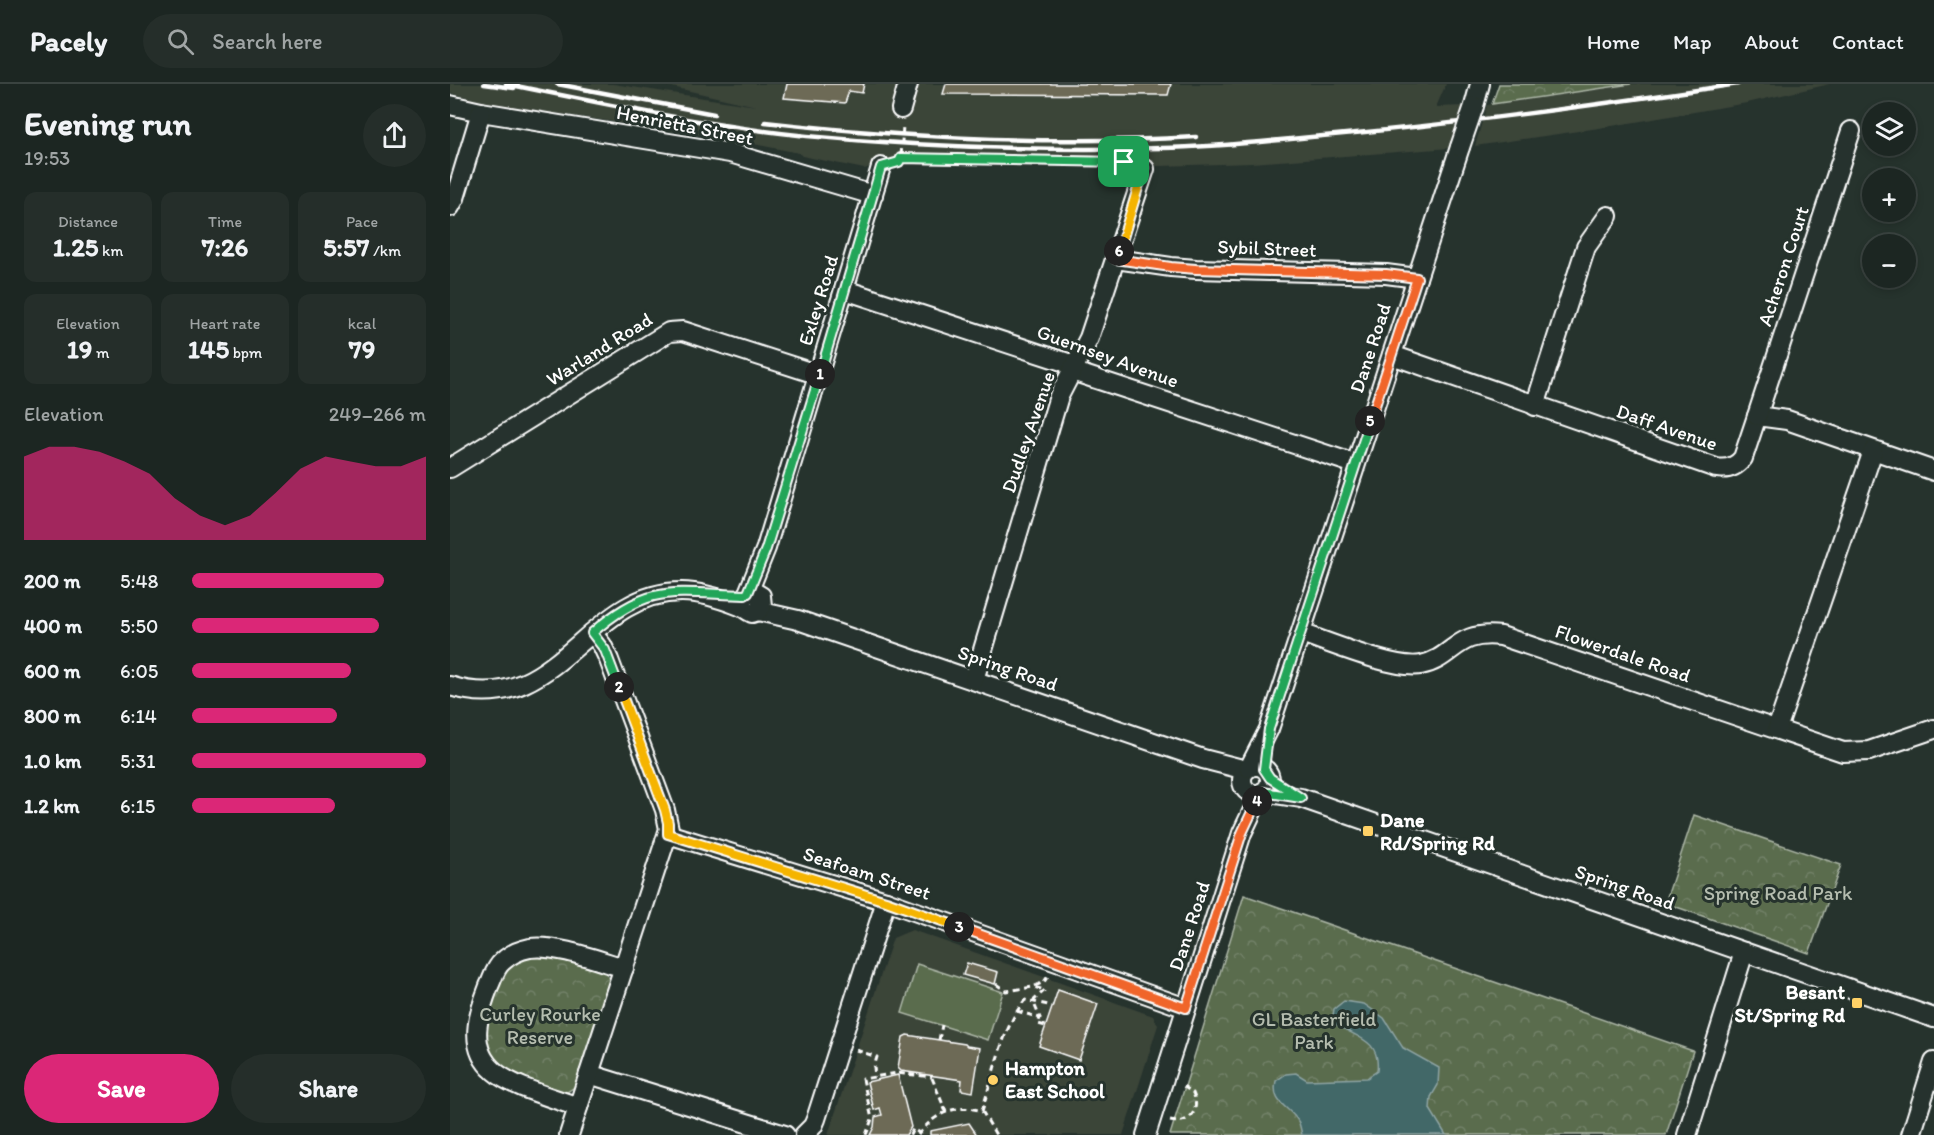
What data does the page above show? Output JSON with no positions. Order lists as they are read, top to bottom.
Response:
{
  "streets": {
    "street": [
      "Henrietta Street",
      "Sybil Street",
      "Acheron Court",
      "Exley Road",
      "Dane Road",
      "Warland Road",
      "Guernsey Avenue",
      "Daff Avenue",
      "Dudley Avenue",
      "Flowerdale Road",
      "Spring Road",
      "Seafoam Street"
    ]
  },
  "crossings": [
    ["Henrietta Street", "Exley Road"],
    ["Sybil Street", "Dane Road"],
    ["Sybil Street", "Dudley Avenue"],
    ["Acheron Court", "Daff Avenue"],
    ["Exley Road", "Warland Road"],
    ["Exley Road", "Guernsey Avenue"],
    ["Exley Road", "Spring Road"],
    ["Dane Road", "Guernsey Avenue"],
    ["Dane Road", "Daff Avenue"],
    ["Dane Road", "Flowerdale Road"],
    ["Dane Road", "Spring Road"],
    ["Dane Road", "Seafoam Street"],
    ["Guernsey Avenue", "Dudley Avenue"],
    ["Dudley Avenue", "Spring Road"]
  ],
  "parks": ["Spring Road Park", "Curley Rourke Reserve", "GL Basterfield Park"],
  "places": {
    "transit": ["Dane Rd/Spring Rd", "Besant St/Spring Rd"],
    "other": ["Hampton East School"]
  },
  "page": {
    "header": "Pacely",
    "search": "Search here",
    "nav": [
      "Home",
      "Map",
      "About",
      "Contact"
    ],
    "heading": ["Evening run", "19:53"],
    "map_buttons": ["+", "−"],
    "stats": [
      ["Distance", "1.25 km"],
      ["Time", "7:26"],
      ["Pace", "5:57 /km"],
      ["Elevation", "19 m"],
      ["Heart rate", "145 bpm"],
      ["kcal", "79"]
    ],
    "pins": [
      "6",
      "1",
      "5",
      "2",
      "4",
      "3"
    ],
    "chart": ["Elevation", "249–266 m"],
    "list": [
      {
        "name": "200 m",
        "note": "5:48"
      },
      {
        "name": "400 m",
        "note": "5:50"
      },
      {
        "name": "600 m",
        "note": "6:05"
      },
      {
        "name": "800 m",
        "note": "6:14"
      },
      {
        "name": "1.0 km",
        "note": "5:31"
      },
      {
        "name": "1.2 km",
        "note": "6:15"
      }
    ],
    "buttons": ["Save", "Share"]
  }
}
